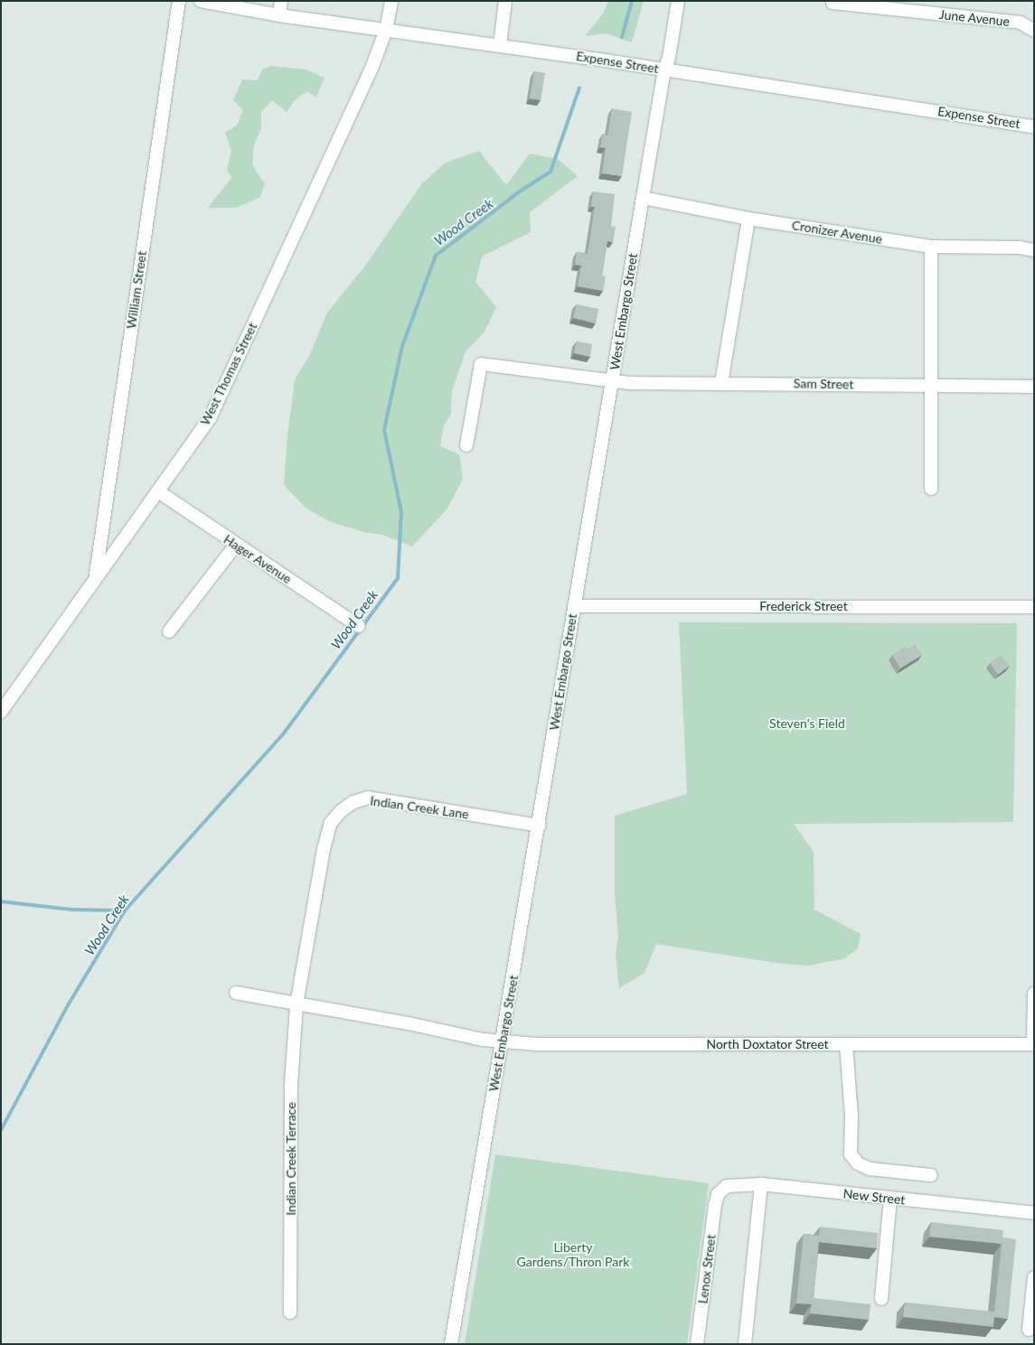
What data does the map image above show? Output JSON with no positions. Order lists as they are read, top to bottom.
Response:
{
  "streets": {
    "street": [
      "June Avenue",
      "Expense Street",
      "Cronizer Avenue",
      "William Street",
      "West Embargo Street",
      "West Thomas Street",
      "Sam Street",
      "Hager Avenue",
      "Frederick Street",
      "Indian Creek Lane",
      "North Doxtator Street",
      "Indian Creek Terrace",
      "New Street",
      "Lenox Street"
    ]
  },
  "crossings": [
    ["Expense Street", "West Embargo Street"],
    ["Expense Street", "West Thomas Street"],
    ["Cronizer Avenue", "West Embargo Street"],
    ["William Street", "West Thomas Street"],
    ["West Embargo Street", "Sam Street"],
    ["West Embargo Street", "Frederick Street"],
    ["West Embargo Street", "Indian Creek Lane"],
    ["West Embargo Street", "North Doxtator Street"],
    ["West Thomas Street", "Hager Avenue"],
    ["Indian Creek Lane", "Indian Creek Terrace"],
    ["New Street", "Lenox Street"]
  ],
  "water": ["Wood Creek"],
  "parks": ["Steven's Field", "Liberty Gardens/Thron Park"]
}
